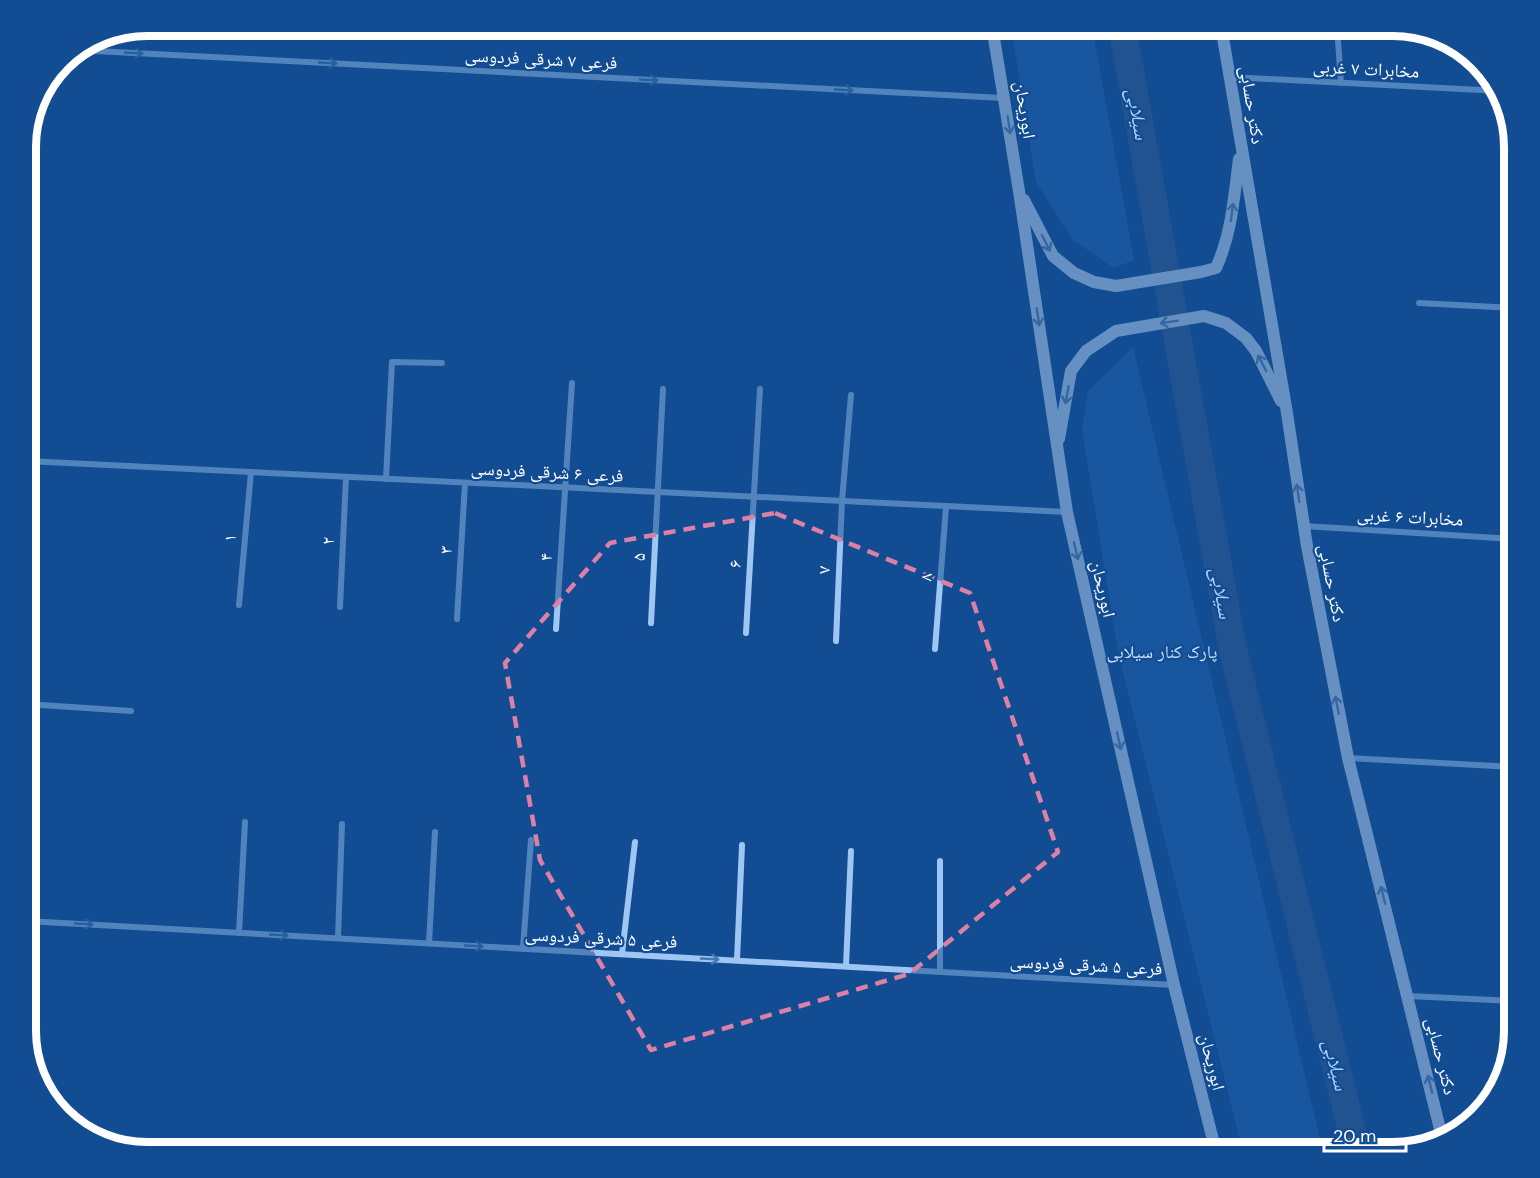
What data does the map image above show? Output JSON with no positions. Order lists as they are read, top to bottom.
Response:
{
  "streets": {
    "main road": ["دکتر حسابی", "ابوریحان"],
    "street": [
      "فرعی ۷ شرقی فردوسی",
      "مخابرات ۷ غربی",
      "فرعی ۶ شرقی فردوسی",
      "مخابرات ۶ غربی",
      "۱",
      "۲",
      "۳",
      "۴",
      "۵",
      "۶",
      "۷",
      "۸",
      "فرعی ۵ شرقی فردوسی"
    ]
  },
  "crossings": [
    ["فرعی ۷ شرقی فردوسی", "ابوریحان"],
    ["مخابرات ۷ غربی", "دکتر حسابی"],
    ["دکتر حسابی", "مخابرات ۶ غربی"],
    ["ابوریحان", "فرعی ۶ شرقی فردوسی"],
    ["ابوریحان", "فرعی ۵ شرقی فردوسی"],
    ["فرعی ۶ شرقی فردوسی", "۱"],
    ["فرعی ۶ شرقی فردوسی", "۲"],
    ["فرعی ۶ شرقی فردوسی", "۳"],
    ["فرعی ۶ شرقی فردوسی", "۴"],
    ["فرعی ۶ شرقی فردوسی", "۵"],
    ["فرعی ۶ شرقی فردوسی", "۶"],
    ["فرعی ۶ شرقی فردوسی", "۷"],
    ["فرعی ۶ شرقی فردوسی", "۸"]
  ],
  "one_way": [
    "فرعی ۷ شرقی فردوسی",
    "دکتر حسابی",
    "ابوریحان",
    "فرعی ۵ شرقی فردوسی"
  ],
  "water": ["سیلابی"],
  "parks": ["پارک کنار سیلابی"],
  "scale_bar": "20 m"
}
